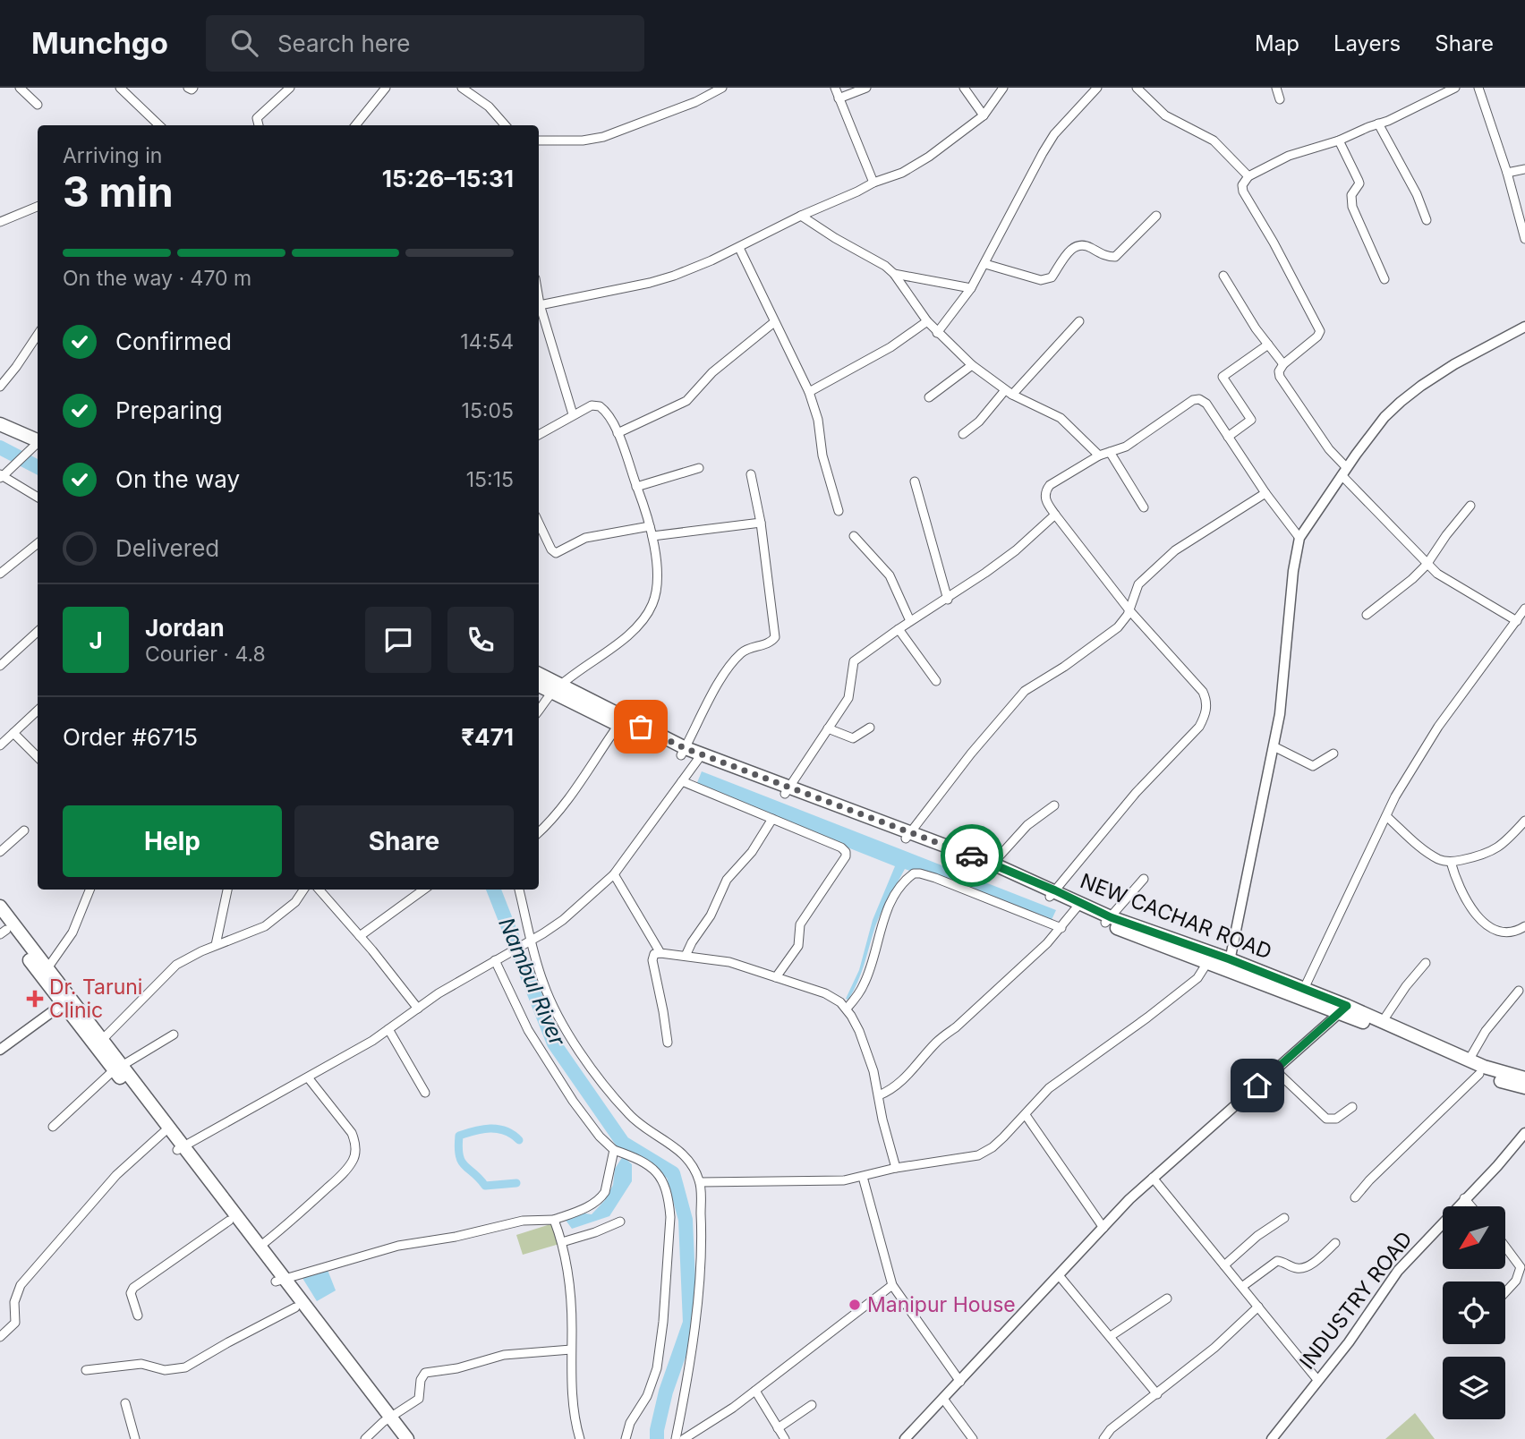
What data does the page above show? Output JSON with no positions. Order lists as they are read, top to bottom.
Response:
{
  "streets": {
    "main road": ["NEW CACHAR ROAD"],
    "street": ["INDUSTRY ROAD"]
  },
  "water": ["Nambul River"],
  "places": {
    "health": ["Dr. Taruni Clinic"],
    "other": ["Manipur House"]
  },
  "north": "bottom left",
  "page": {
    "header": "Munchgo",
    "search": "Search here",
    "nav": ["Map", "Layers", "Share"],
    "heading": ["3 min", "Arriving in", "15:26–15:31"],
    "panel": [
      "Jordan",
      "Courier · 4.8",
      "Order #6715",
      "₹471"
    ],
    "bar": "On the way · 470 m",
    "list": [
      ["Confirmed", "14:54"],
      ["Preparing", "15:05"],
      ["On the way", "15:15"],
      "Delivered"
    ],
    "round": "J",
    "buttons": ["Help", "Share"]
  }
}
